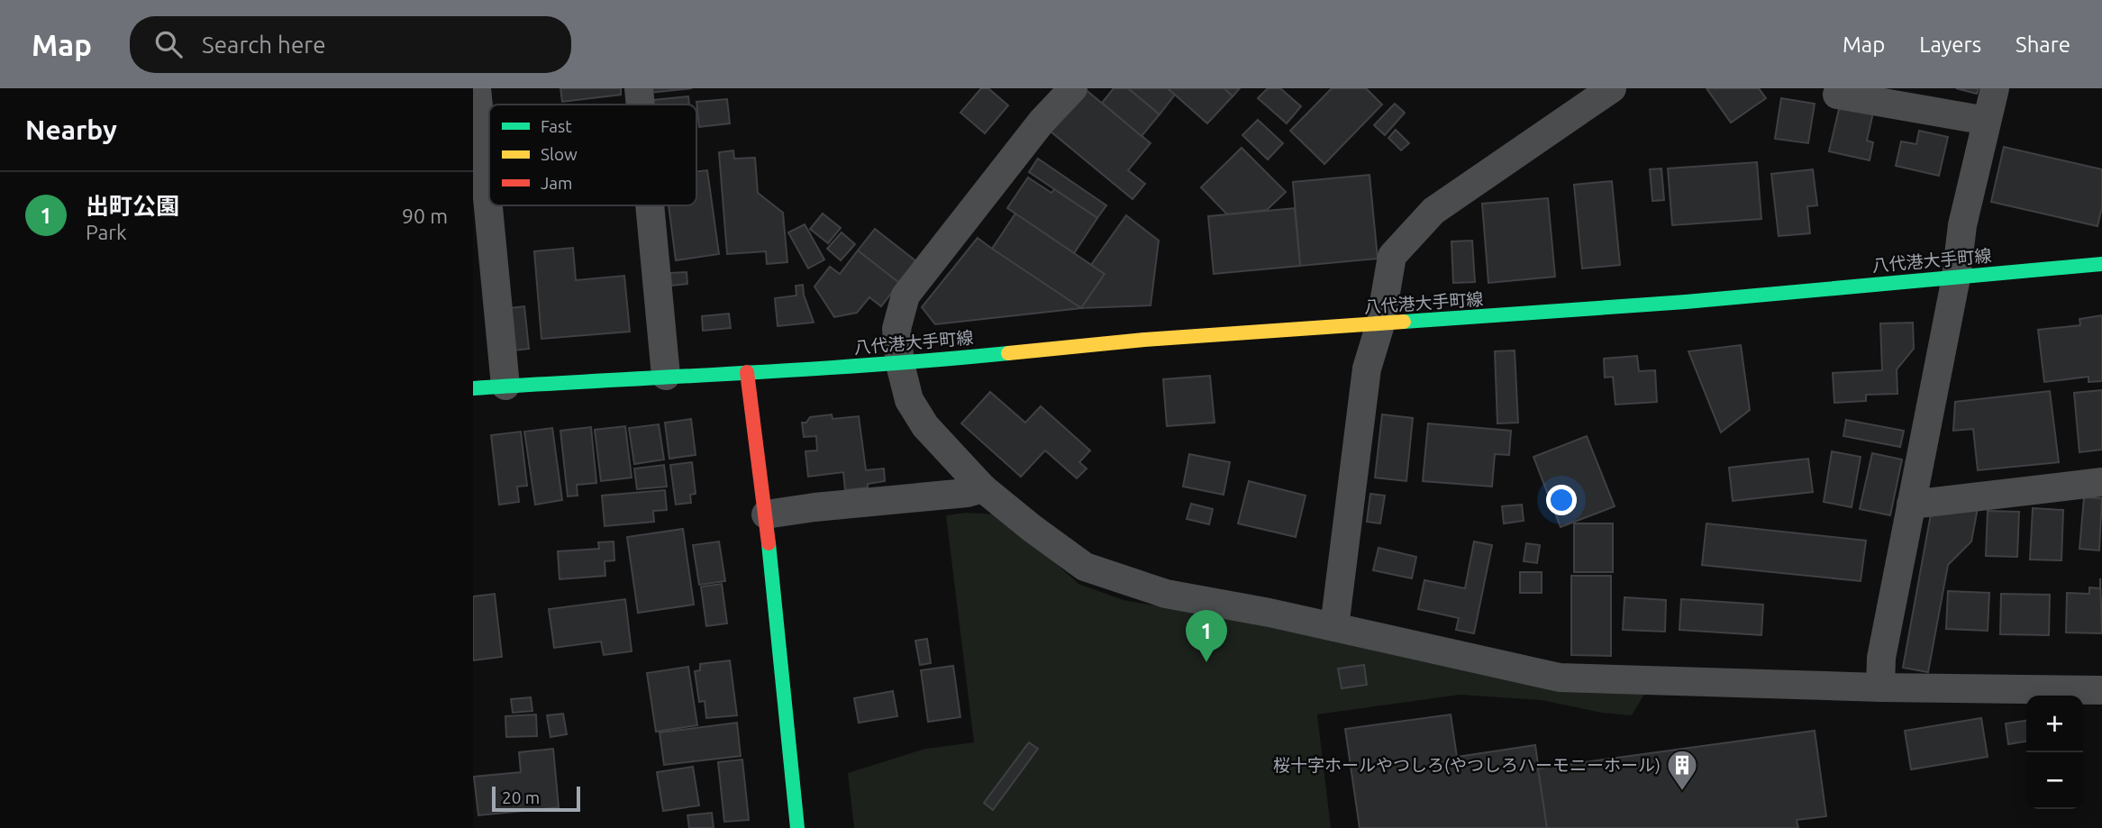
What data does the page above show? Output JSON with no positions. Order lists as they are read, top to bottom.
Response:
{
  "streets": {
    "main road": ["八代港大手町線"]
  },
  "places": {
    "building": ["桜十字ホールやつしろ(やつしろハーモニーホール)"]
  },
  "legend": ["Fast", "Slow", "Jam"],
  "scale_bar": "20 m",
  "page": {
    "header": "Map",
    "search": "Search here",
    "nav": ["Map", "Layers", "Share"],
    "heading": "Nearby",
    "list": [
      {
        "mark": "1",
        "name": "出町公園",
        "note": "Park",
        "value": "90 m"
      }
    ],
    "pins": "1",
    "map_buttons": ["+", "−"],
    "scale": "20 m"
  }
}
